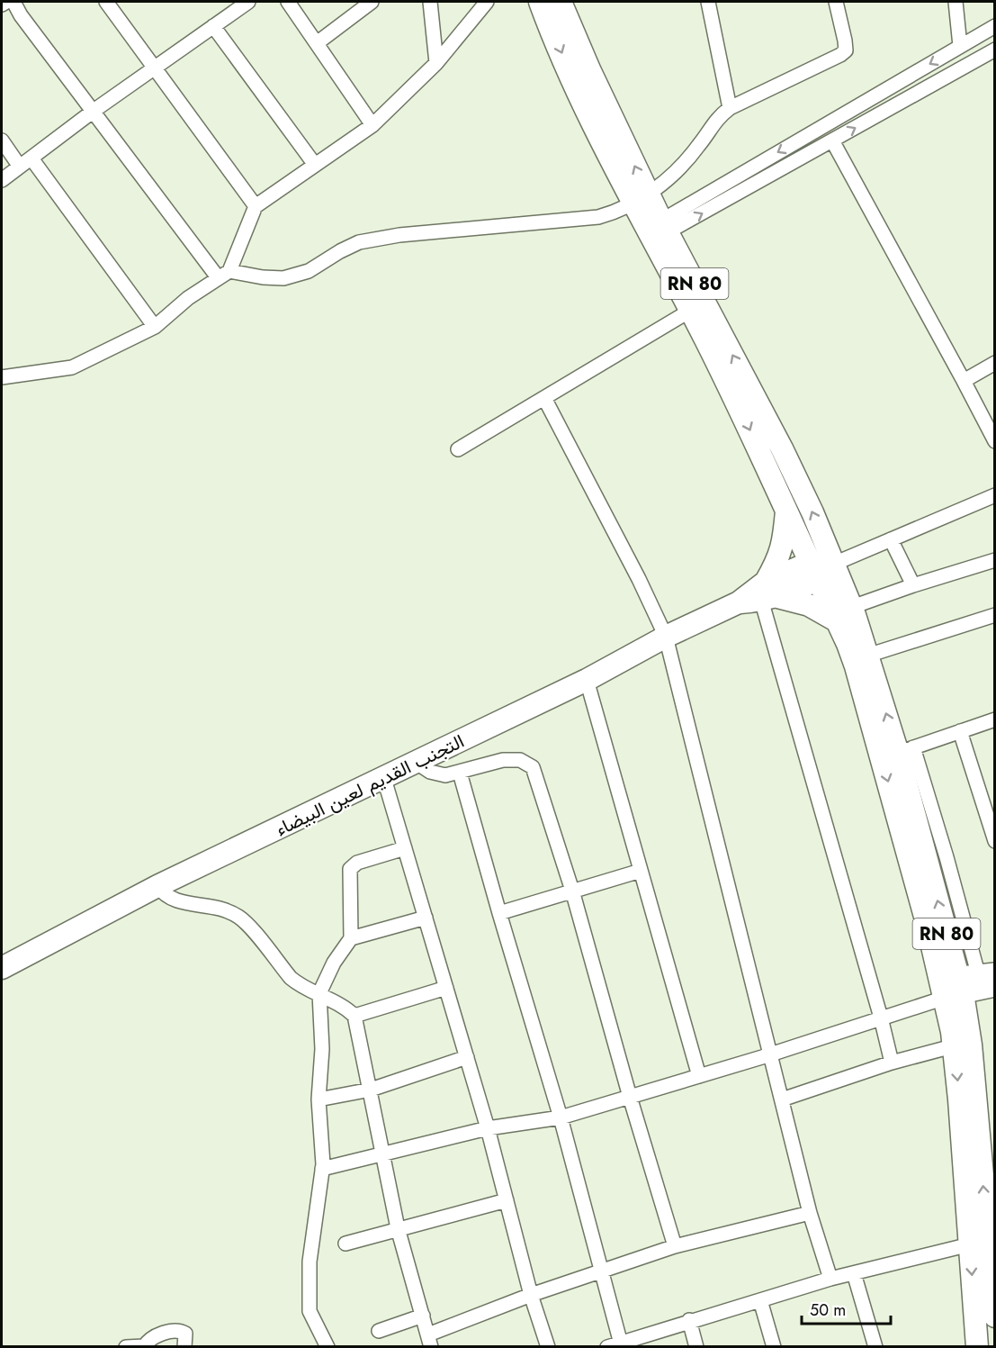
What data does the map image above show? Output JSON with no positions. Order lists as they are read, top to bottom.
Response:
{
  "streets": {
    "main road": ["RN 80", "التجنب القديم لعين البيضاء"]
  },
  "scale_bar": "50 m"
}
